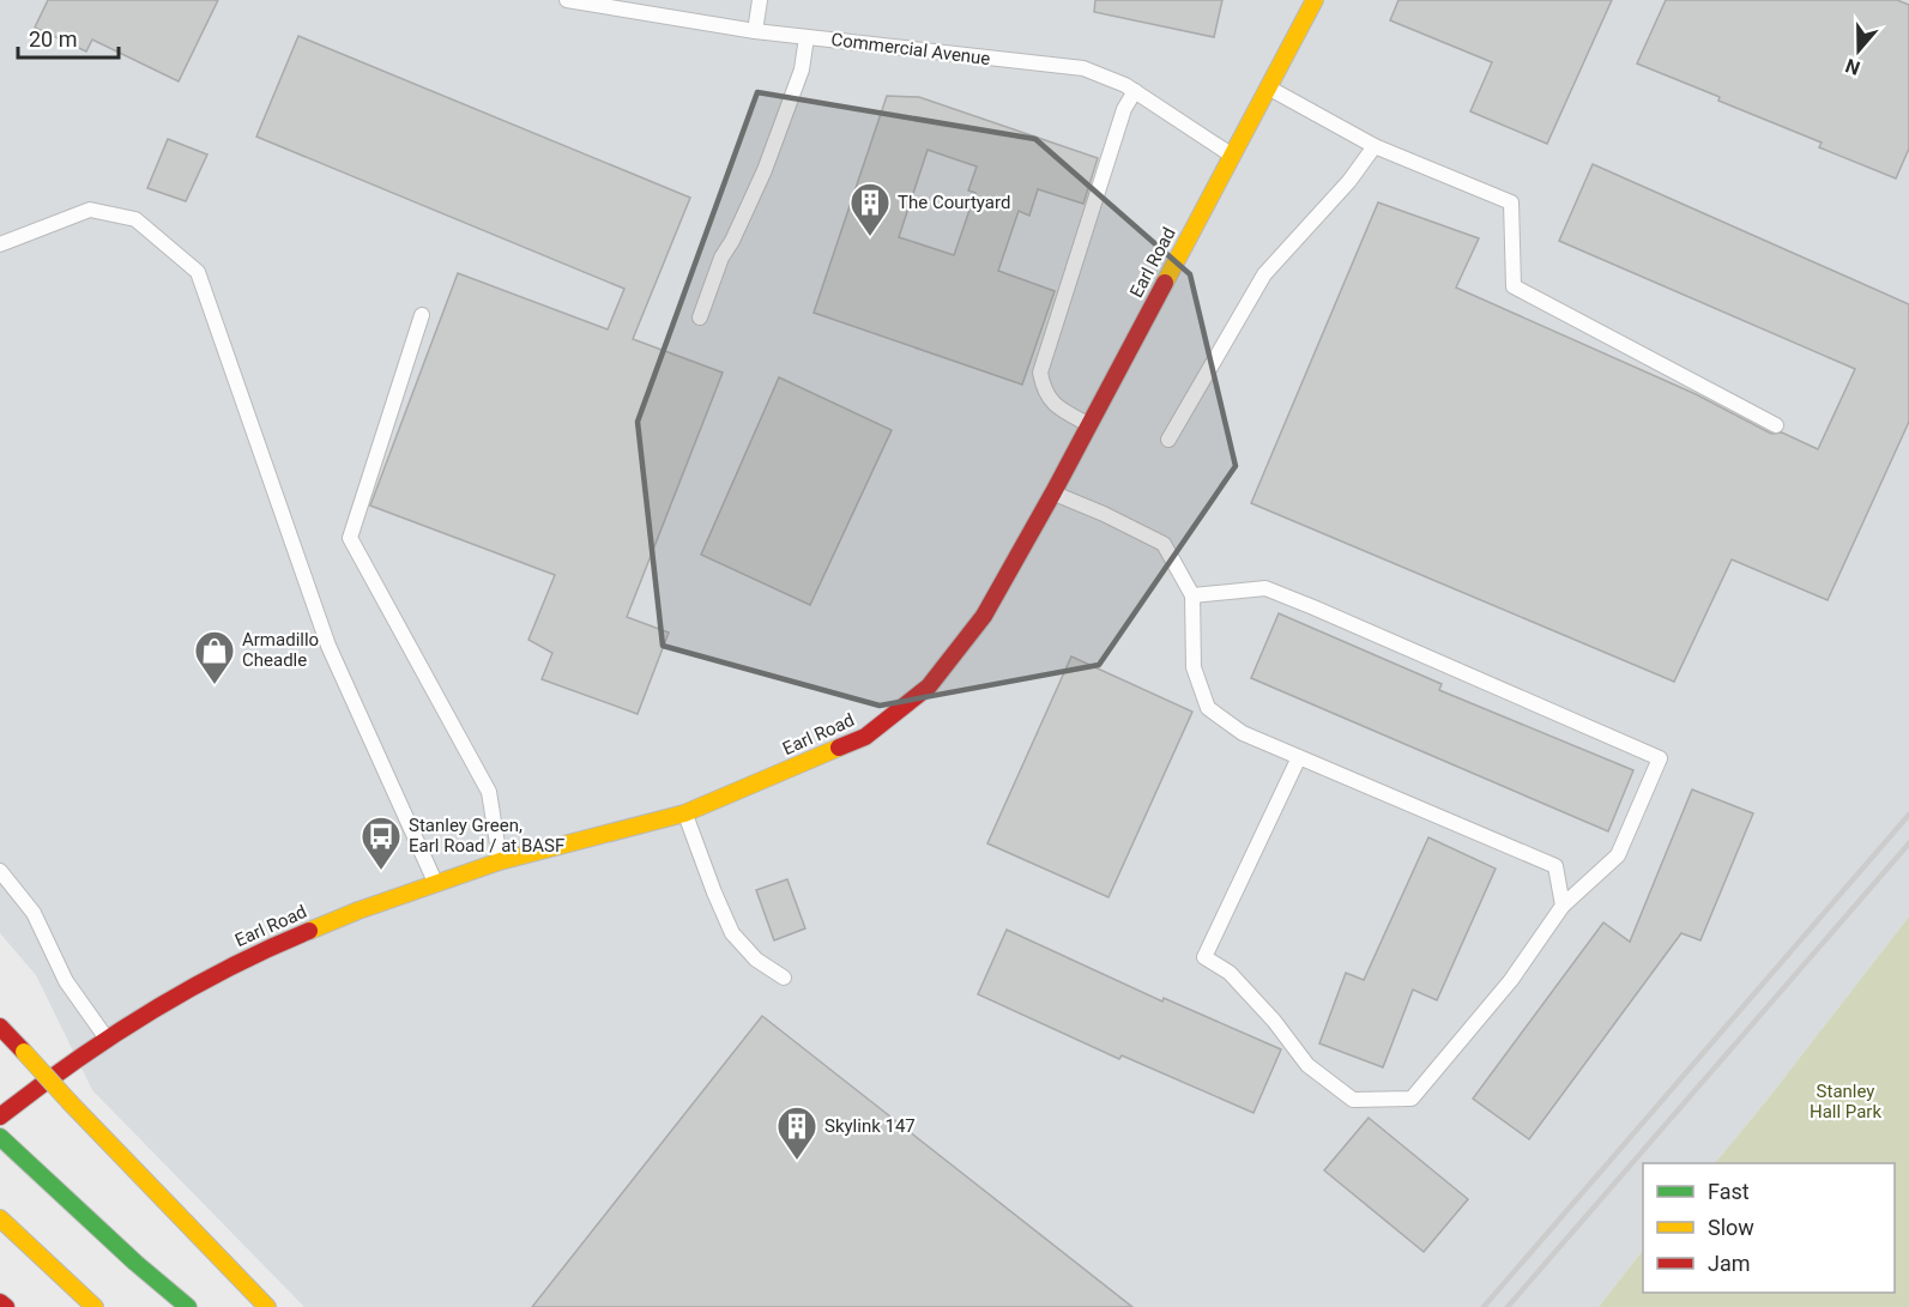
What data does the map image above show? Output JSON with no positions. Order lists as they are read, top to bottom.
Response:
{
  "streets": {
    "main road": ["Earl Road"],
    "lane": ["Commercial Avenue"]
  },
  "crossings": [
    ["Commercial Avenue", "Earl Road"]
  ],
  "parks": ["Stanley Hall Park"],
  "places": {
    "building": ["The Courtyard", "Skylink 147"],
    "shop": ["Armadillo Cheadle"],
    "bus stop": ["Stanley Green, Earl Road / at BASF"]
  },
  "legend": ["Fast", "Slow", "Jam"],
  "scale_bar": "20 m",
  "north": "bottom"
}
